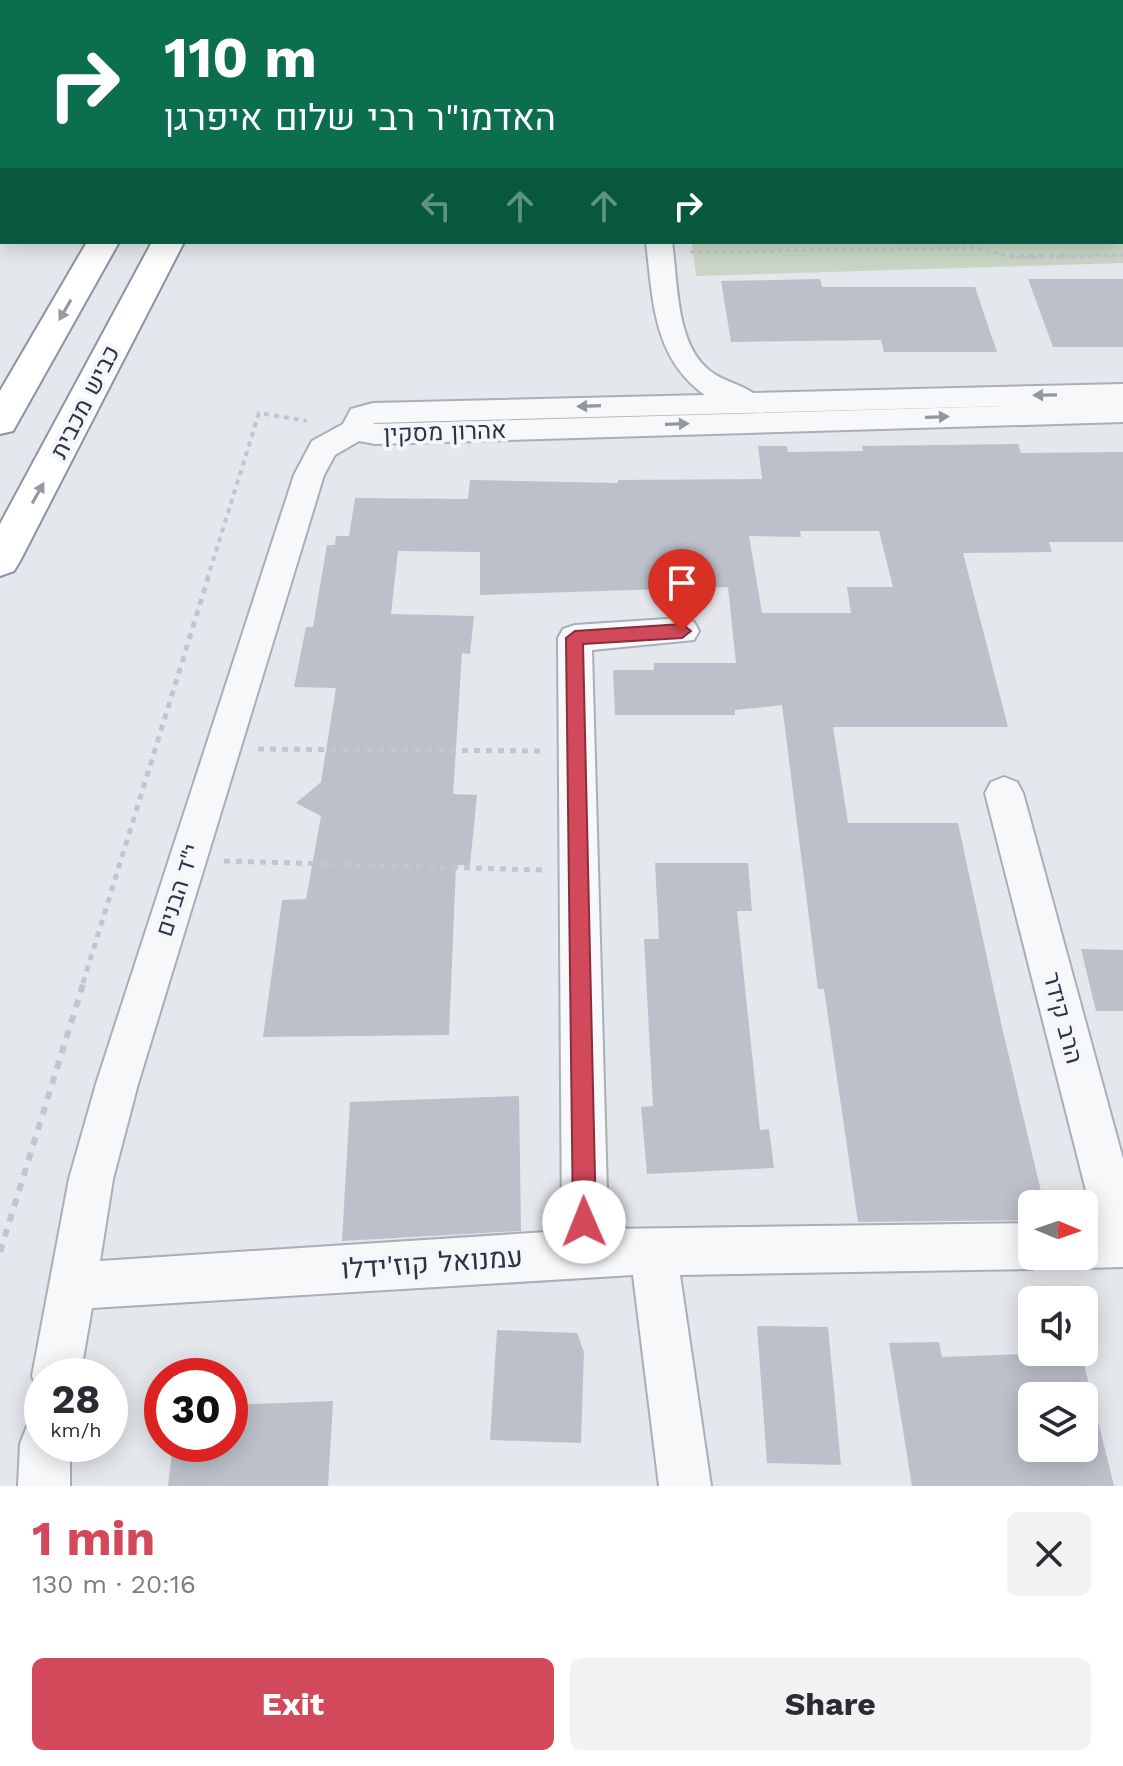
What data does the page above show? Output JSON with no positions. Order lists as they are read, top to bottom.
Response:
{
  "streets": {
    "highway": ["כביש מכבית"],
    "street": [
      "אהרון מסקין",
      "י\"ד הבנים",
      "הרב קידר",
      "עמנואל קוז'ידלו"
    ]
  },
  "crossings": [
    ["אהרון מסקין", "י\"ד הבנים"],
    ["י\"ד הבנים", "עמנואל קוז'ידלו"]
  ],
  "north": "right",
  "page": {
    "turn": ["110 m", "האדמו\"ר רבי שלום איפרגן"],
    "speed": "28 km/h",
    "limit": "30",
    "heading": ["1 min", "130 m · 20:16"],
    "buttons": ["Exit", "Share"]
  }
}
